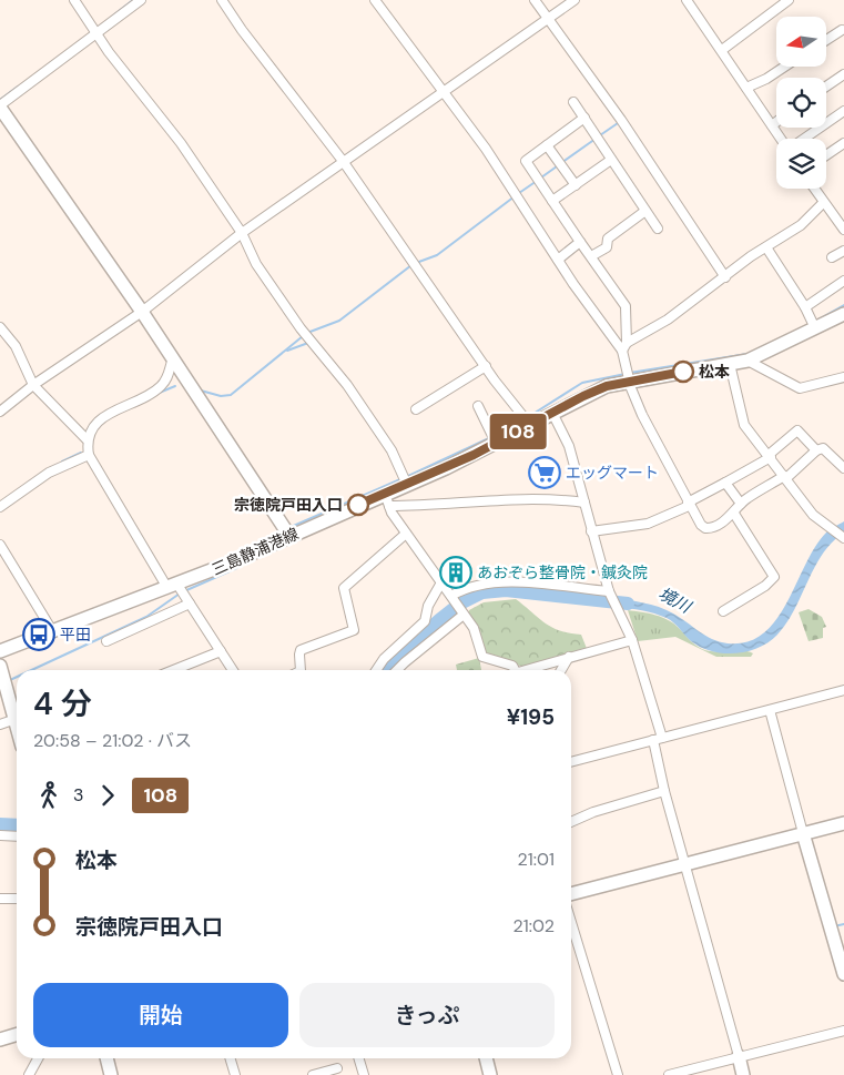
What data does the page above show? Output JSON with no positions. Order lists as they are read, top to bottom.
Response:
{
  "streets": {
    "street": ["三島静浦港線"]
  },
  "water": ["境川"],
  "places": {
    "other": ["松本", "宗徳院戸田入口"],
    "supermarket": ["エッグマート"],
    "building": ["あおぞら整骨院・鍼灸院"],
    "bus stop": ["平田"]
  },
  "lines": ["bus line 108"],
  "north": "left",
  "page": {
    "on_map": "108",
    "heading": ["4 分", "20:58 – 21:02 · バス", "¥195"],
    "legs": ["3", "108"],
    "list": [
      {
        "name": "松本",
        "value": "21:01"
      },
      {
        "name": "宗徳院戸田入口",
        "value": "21:02"
      }
    ],
    "buttons": ["開始", "きっぷ"]
  }
}
